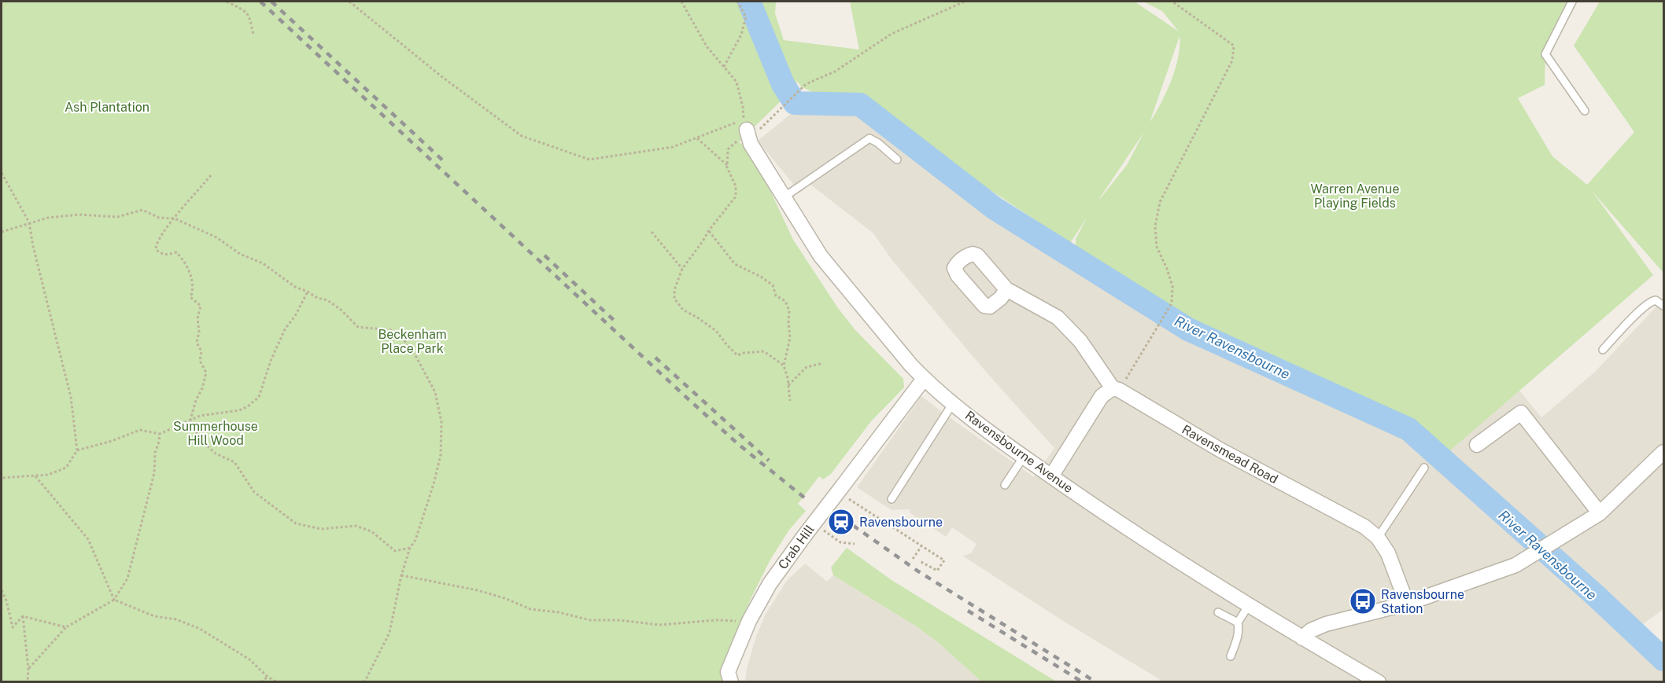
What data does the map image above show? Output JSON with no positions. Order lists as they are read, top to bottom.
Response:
{
  "streets": {
    "street": ["Ravensbourne Avenue", "Ravensmead Road", "Crab Hill"]
  },
  "crossings": [
    ["Ravensbourne Avenue", "Crab Hill"]
  ],
  "water": ["River Ravensbourne"],
  "parks": [
    "Ash Plantation",
    "Warren Avenue Playing Fields",
    "Beckenham Place Park",
    "Summerhouse Hill Wood"
  ],
  "places": {
    "station": ["Ravensbourne"],
    "bus stop": ["Ravensbourne Station"]
  }
}
